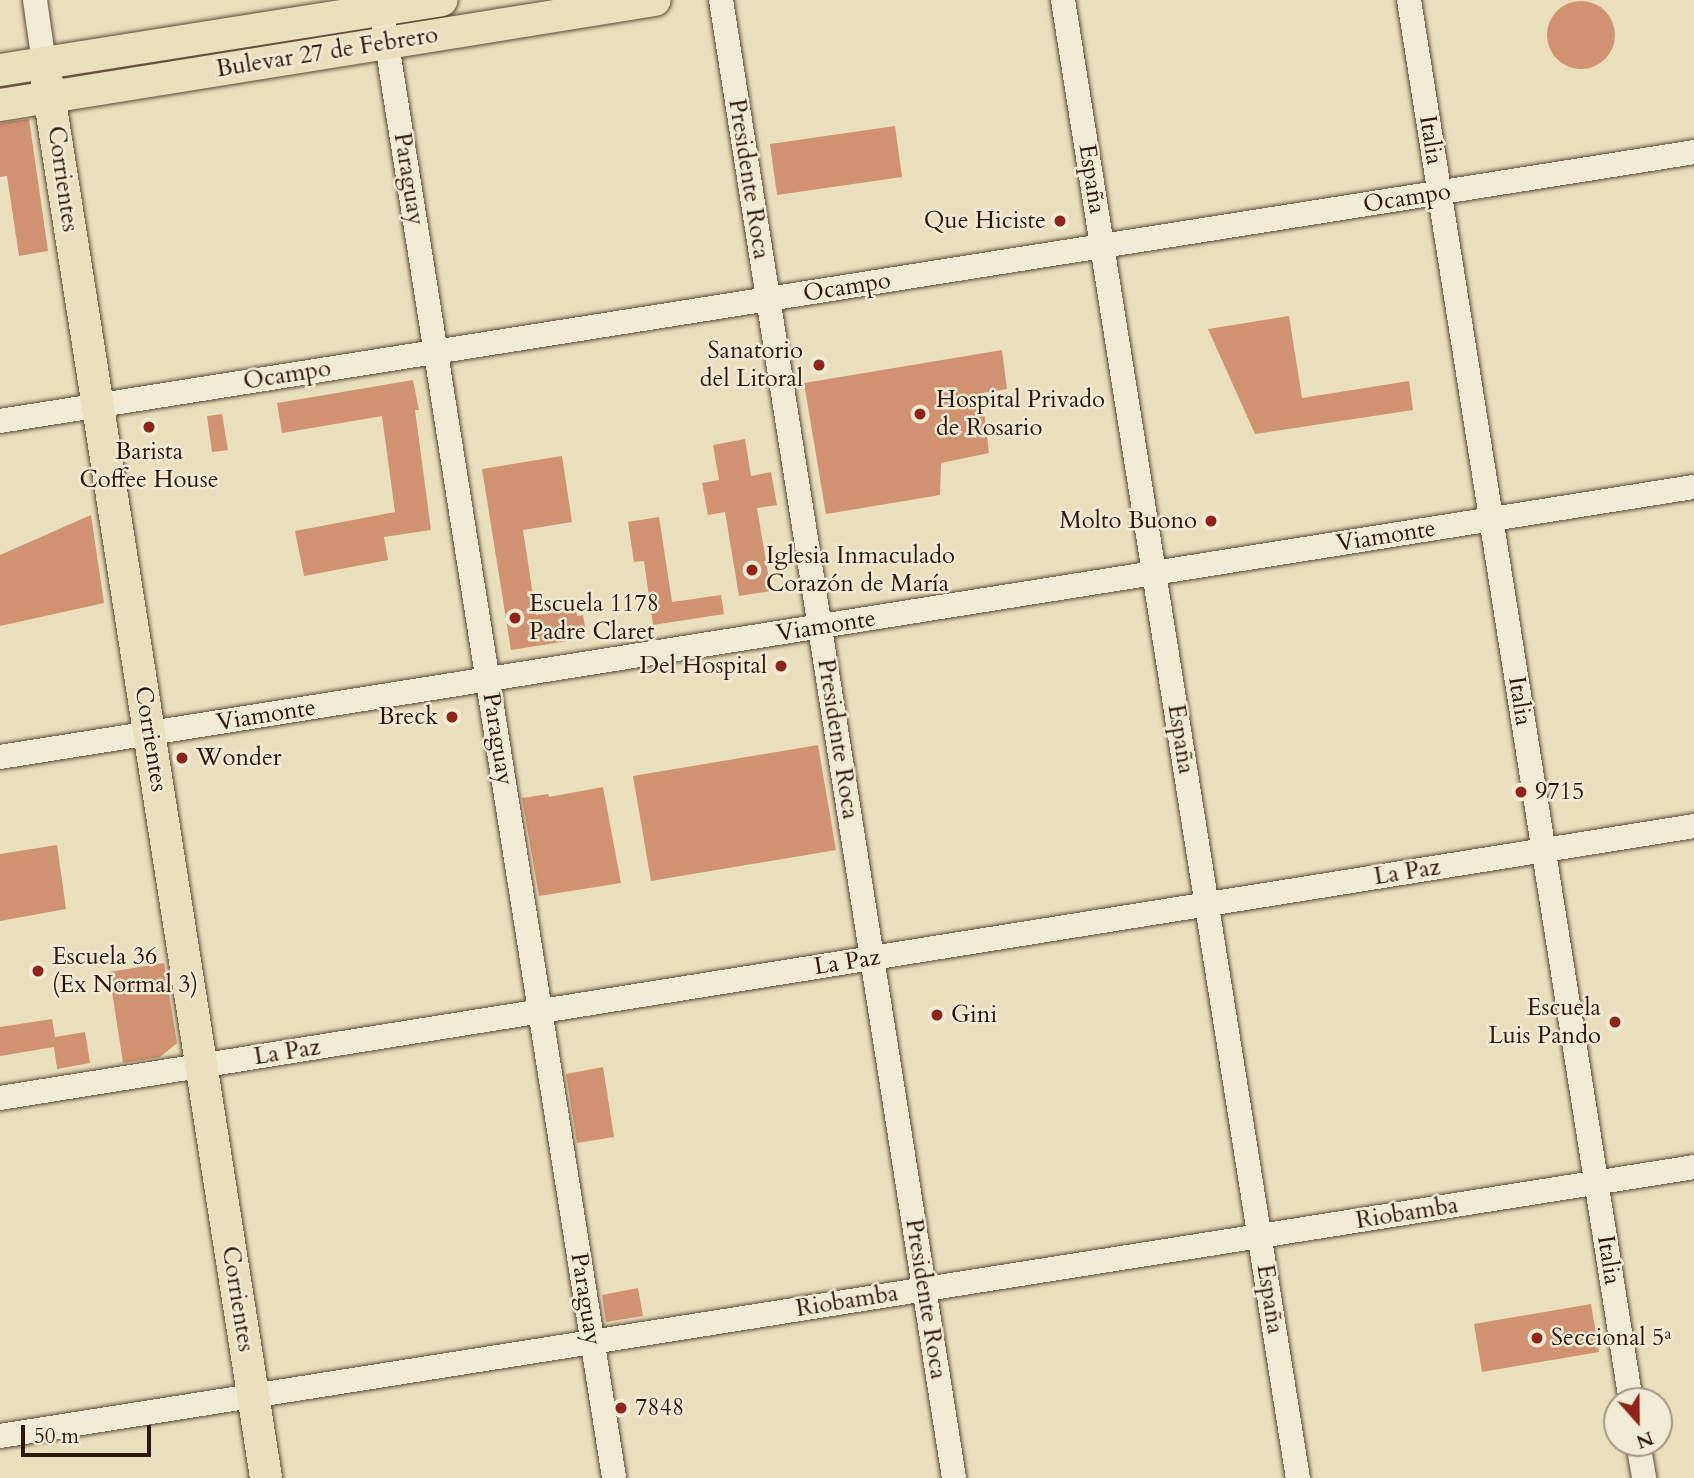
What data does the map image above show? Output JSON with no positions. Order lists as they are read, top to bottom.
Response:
{
  "streets": {
    "main road": ["Bulevar 27 de Febrero", "Corrientes"],
    "street": [
      "Italia",
      "Paraguay",
      "Presidente Roca",
      "España",
      "Ocampo",
      "Viamonte",
      "La Paz",
      "Riobamba"
    ]
  },
  "crossings": [
    ["Bulevar 27 de Febrero", "Corrientes"],
    ["Bulevar 27 de Febrero", "Paraguay"],
    ["Italia", "Ocampo"],
    ["Italia", "Viamonte"],
    ["Italia", "La Paz"],
    ["Italia", "Riobamba"],
    ["Corrientes", "Ocampo"],
    ["Corrientes", "Viamonte"],
    ["Corrientes", "La Paz"],
    ["Corrientes", "Riobamba"],
    ["Paraguay", "Ocampo"],
    ["Paraguay", "Viamonte"],
    ["Paraguay", "La Paz"],
    ["Paraguay", "Riobamba"],
    ["Presidente Roca", "Ocampo"],
    ["Presidente Roca", "Viamonte"],
    ["Presidente Roca", "La Paz"],
    ["Presidente Roca", "Riobamba"],
    ["España", "Ocampo"],
    ["España", "Viamonte"],
    ["España", "La Paz"],
    ["España", "Riobamba"]
  ],
  "places": [
    "Que Hiciste",
    "Sanatorio del Litoral",
    "Hospital Privado de Rosario",
    "Barista Coffee House",
    "Molto Buono",
    "Iglesia Inmaculado Corazón de María",
    "Escuela 1178 Padre Claret",
    "Del Hospital",
    "Breck",
    "Wonder",
    "9715",
    "Escuela 36 (Ex Normal 3)",
    "Gini",
    "Escuela Luis Pando",
    "Seccional 5ª",
    "7848"
  ],
  "scale_bar": "50 m",
  "north": "bottom"
}
